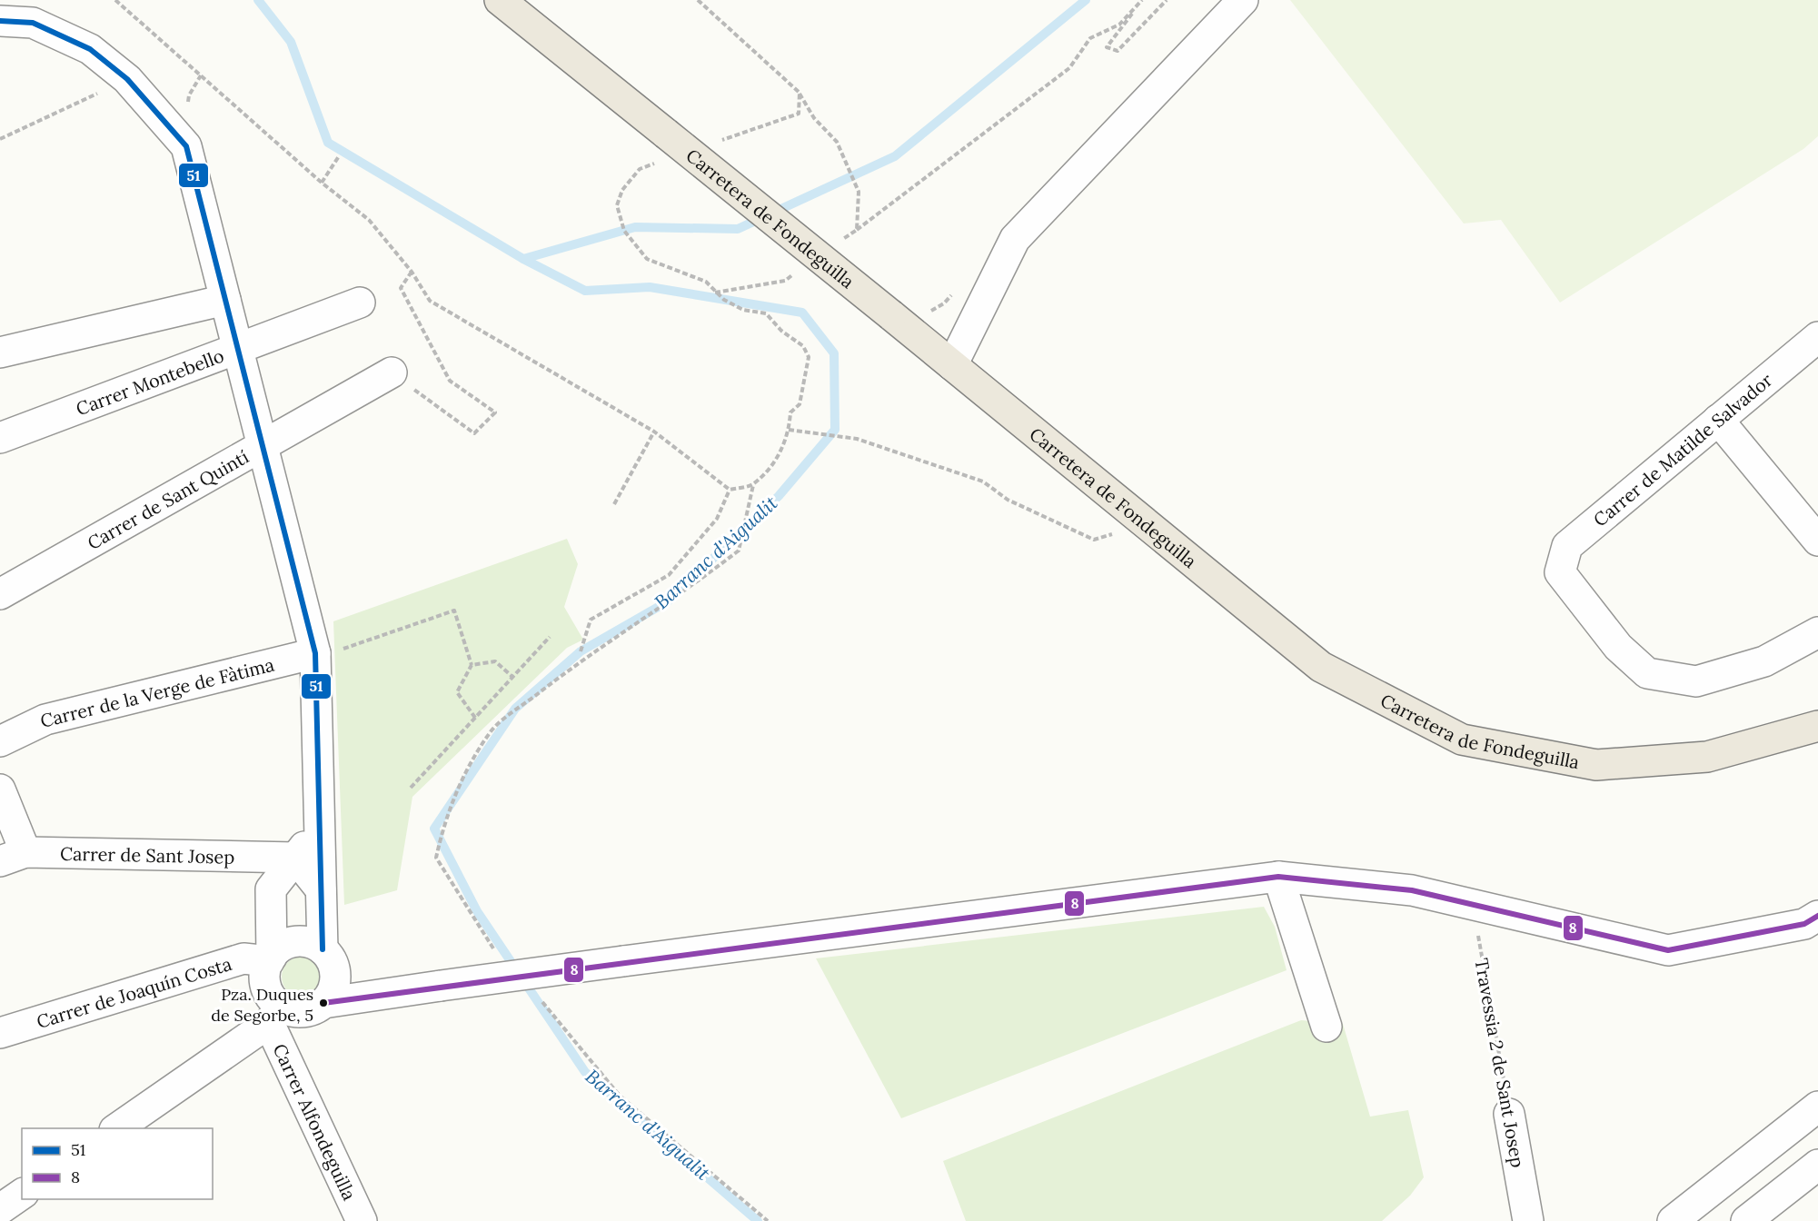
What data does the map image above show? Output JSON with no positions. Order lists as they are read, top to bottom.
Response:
{
  "streets": {
    "main road": ["Carretera de Fondeguilla"],
    "street": [
      "Carrer Montebello",
      "Carrer de Matilde Salvador",
      "Carrer de Sant Quintí",
      "Carrer de la Verge de Fàtima",
      "Carrer de Sant Josep",
      "Carrer de Joaquín Costa",
      "Travessia 2 de Sant Josep",
      "Carrer Alfondeguilla"
    ]
  },
  "crossings": [
    ["Carrer de Joaquín Costa", "Carrer Alfondeguilla"]
  ],
  "water": ["Barranc d'Aigualit"],
  "places": ["Pza. Duques de Segorbe, 5"],
  "lines": ["transit line 51", "transit line 8"],
  "legend": ["51", "8"]
}
